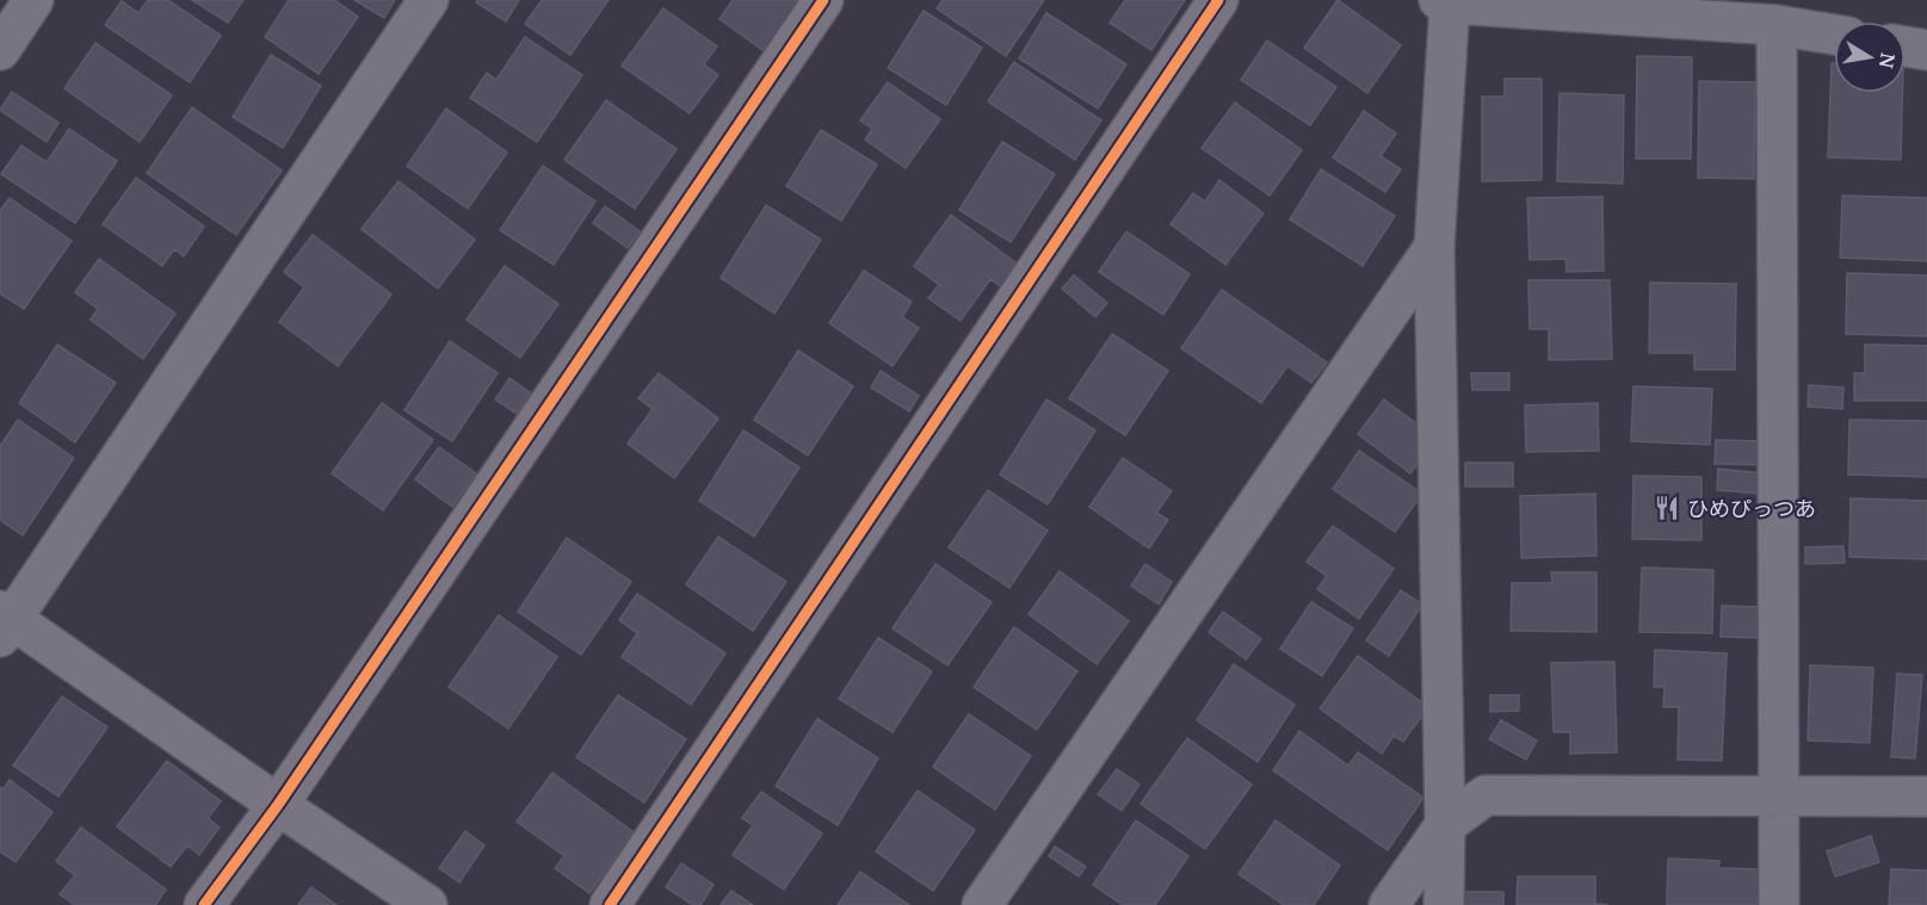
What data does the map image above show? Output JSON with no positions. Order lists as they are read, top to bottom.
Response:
{
  "places": {
    "restaurant": ["ひめぴっつあ"]
  },
  "north": "right"
}
